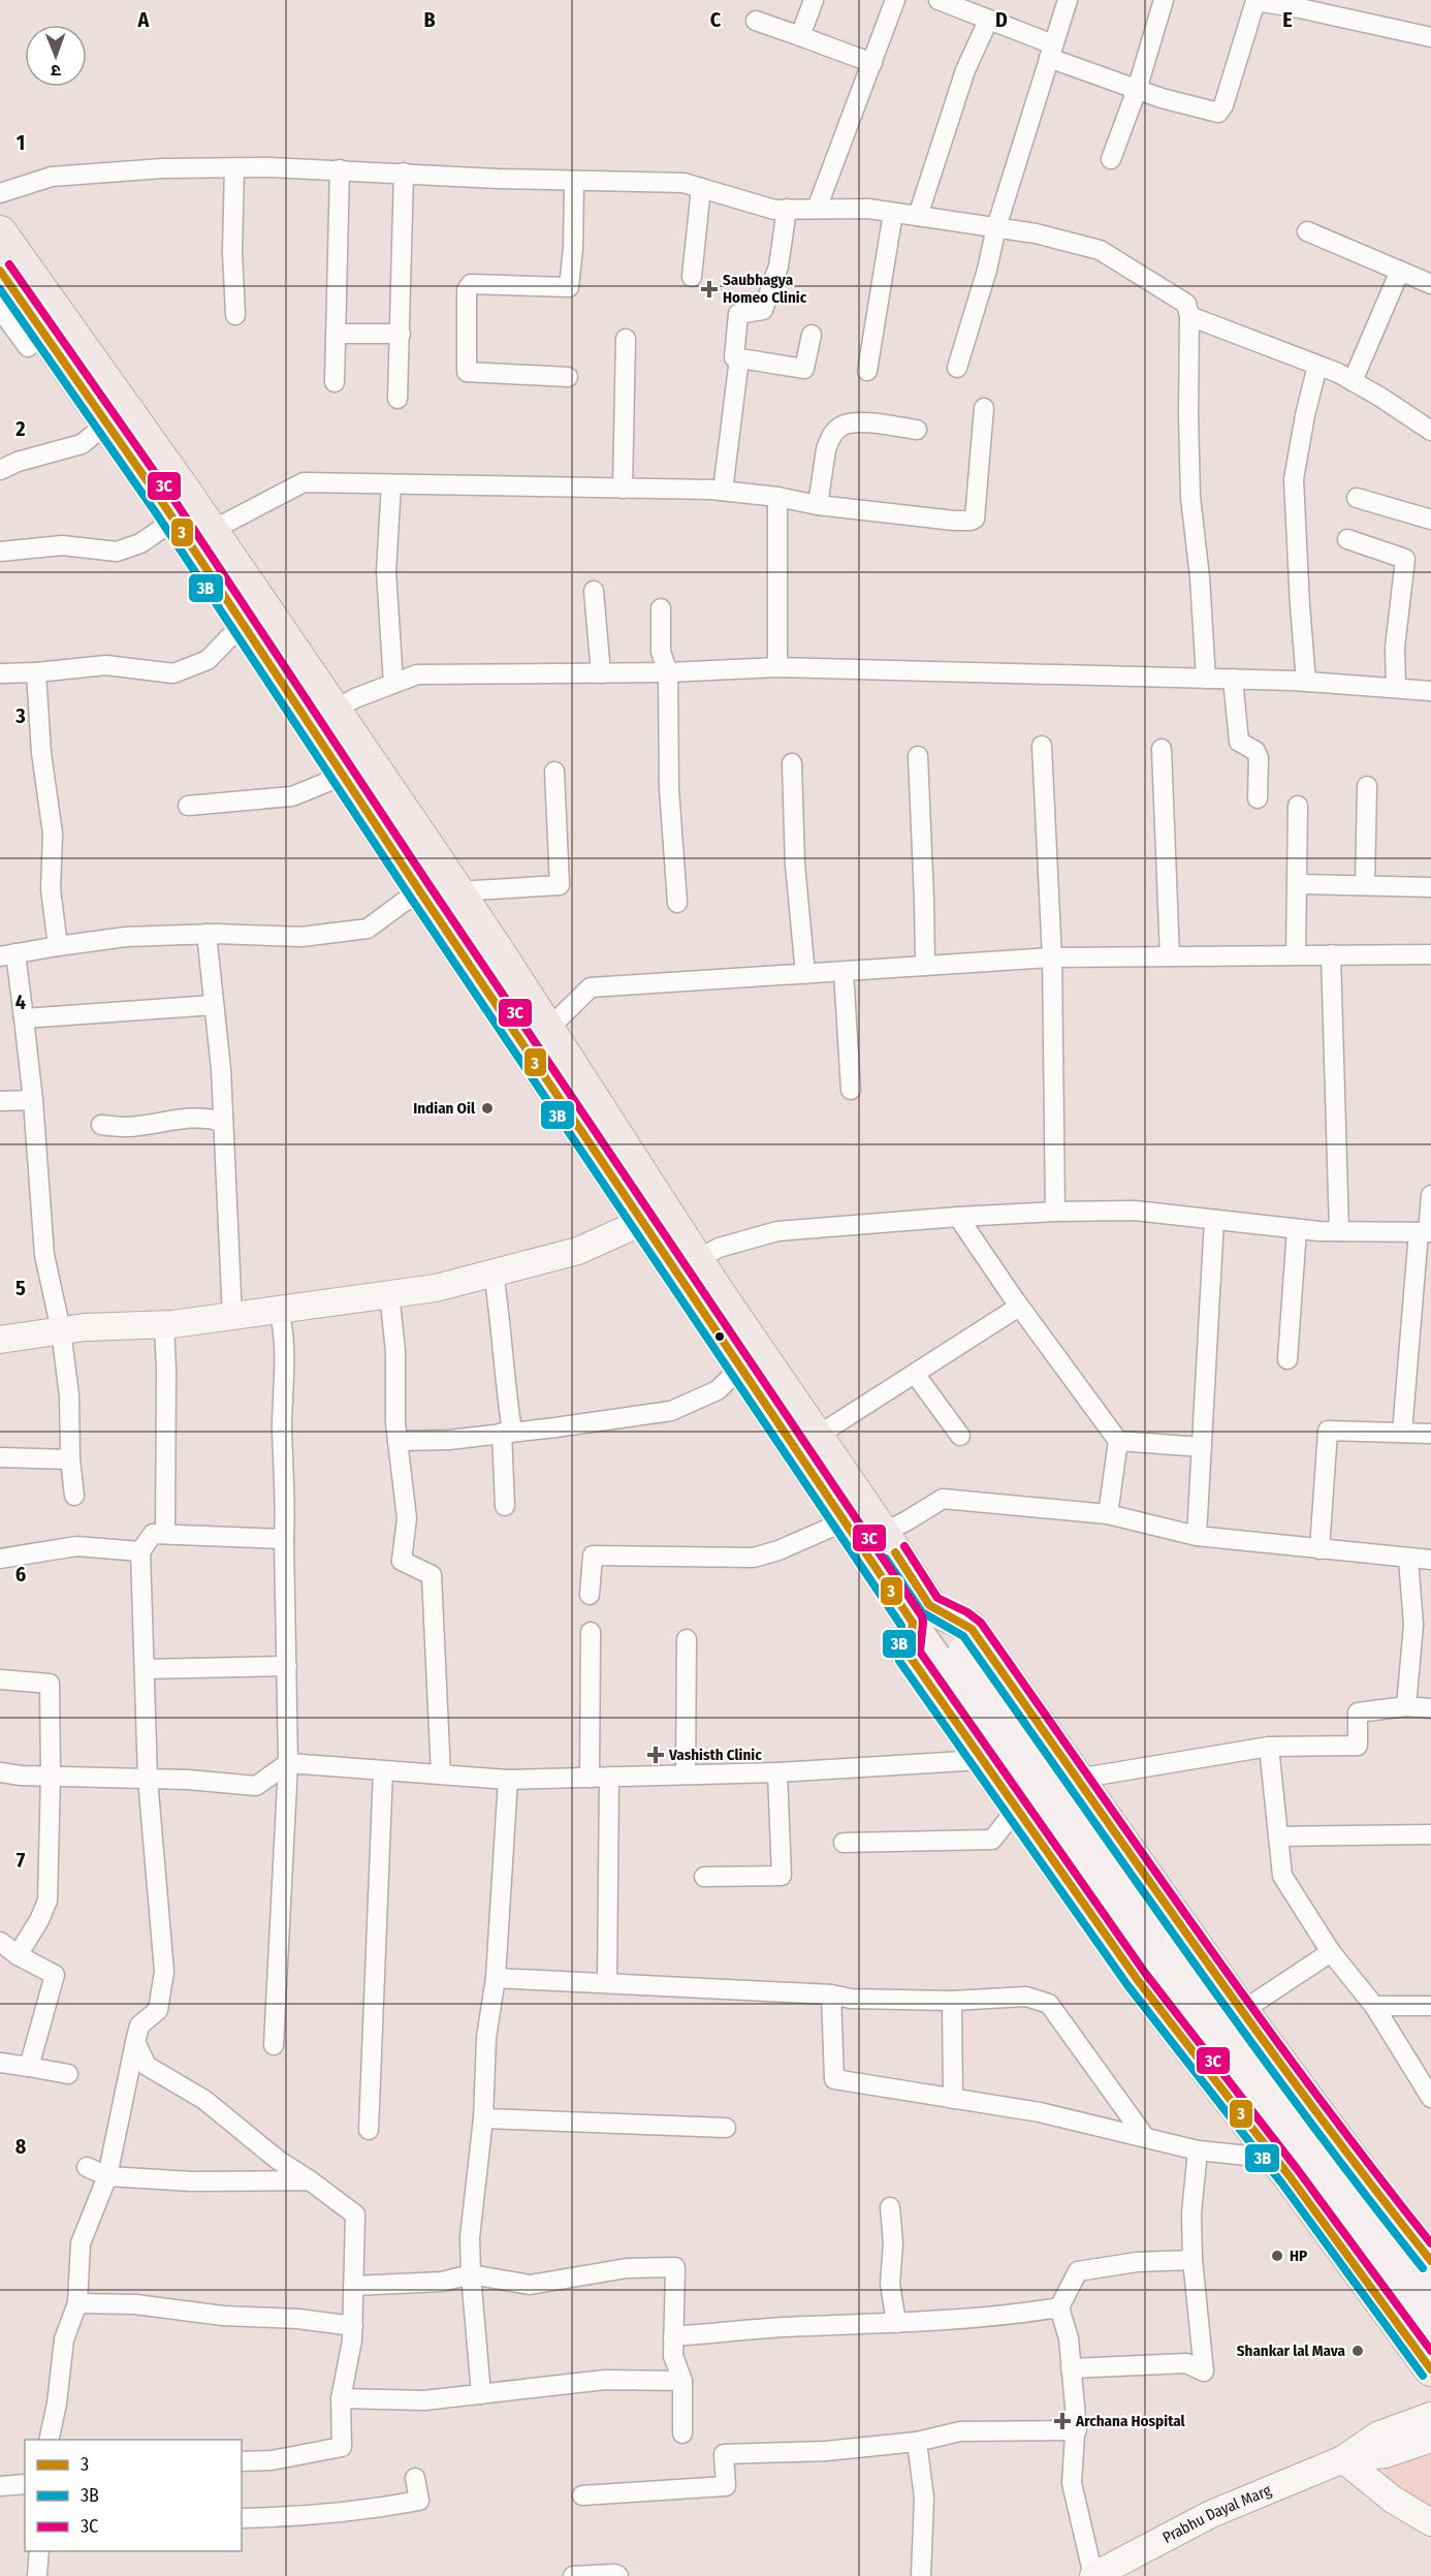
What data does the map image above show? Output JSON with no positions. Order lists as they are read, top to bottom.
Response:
{
  "streets": {
    "street": ["Prabhu Dayal Marg"]
  },
  "places": {
    "health": ["Saubhagya Homeo Clinic", "Vashisth Clinic", "Archana Hospital"],
    "other": ["Indian Oil", "HP", "Shankar lal Mava"]
  },
  "lines": ["transit line 3C", "transit line 3", "transit line 3B"],
  "legend": ["3", "3B", "3C"],
  "north": "bottom",
  "grid": {
    "columns": [
      "A",
      "B",
      "C",
      "D",
      "E"
    ],
    "rows": [
      "1",
      "2",
      "3",
      "4",
      "5",
      "6",
      "7",
      "8"
    ]
  }
}
